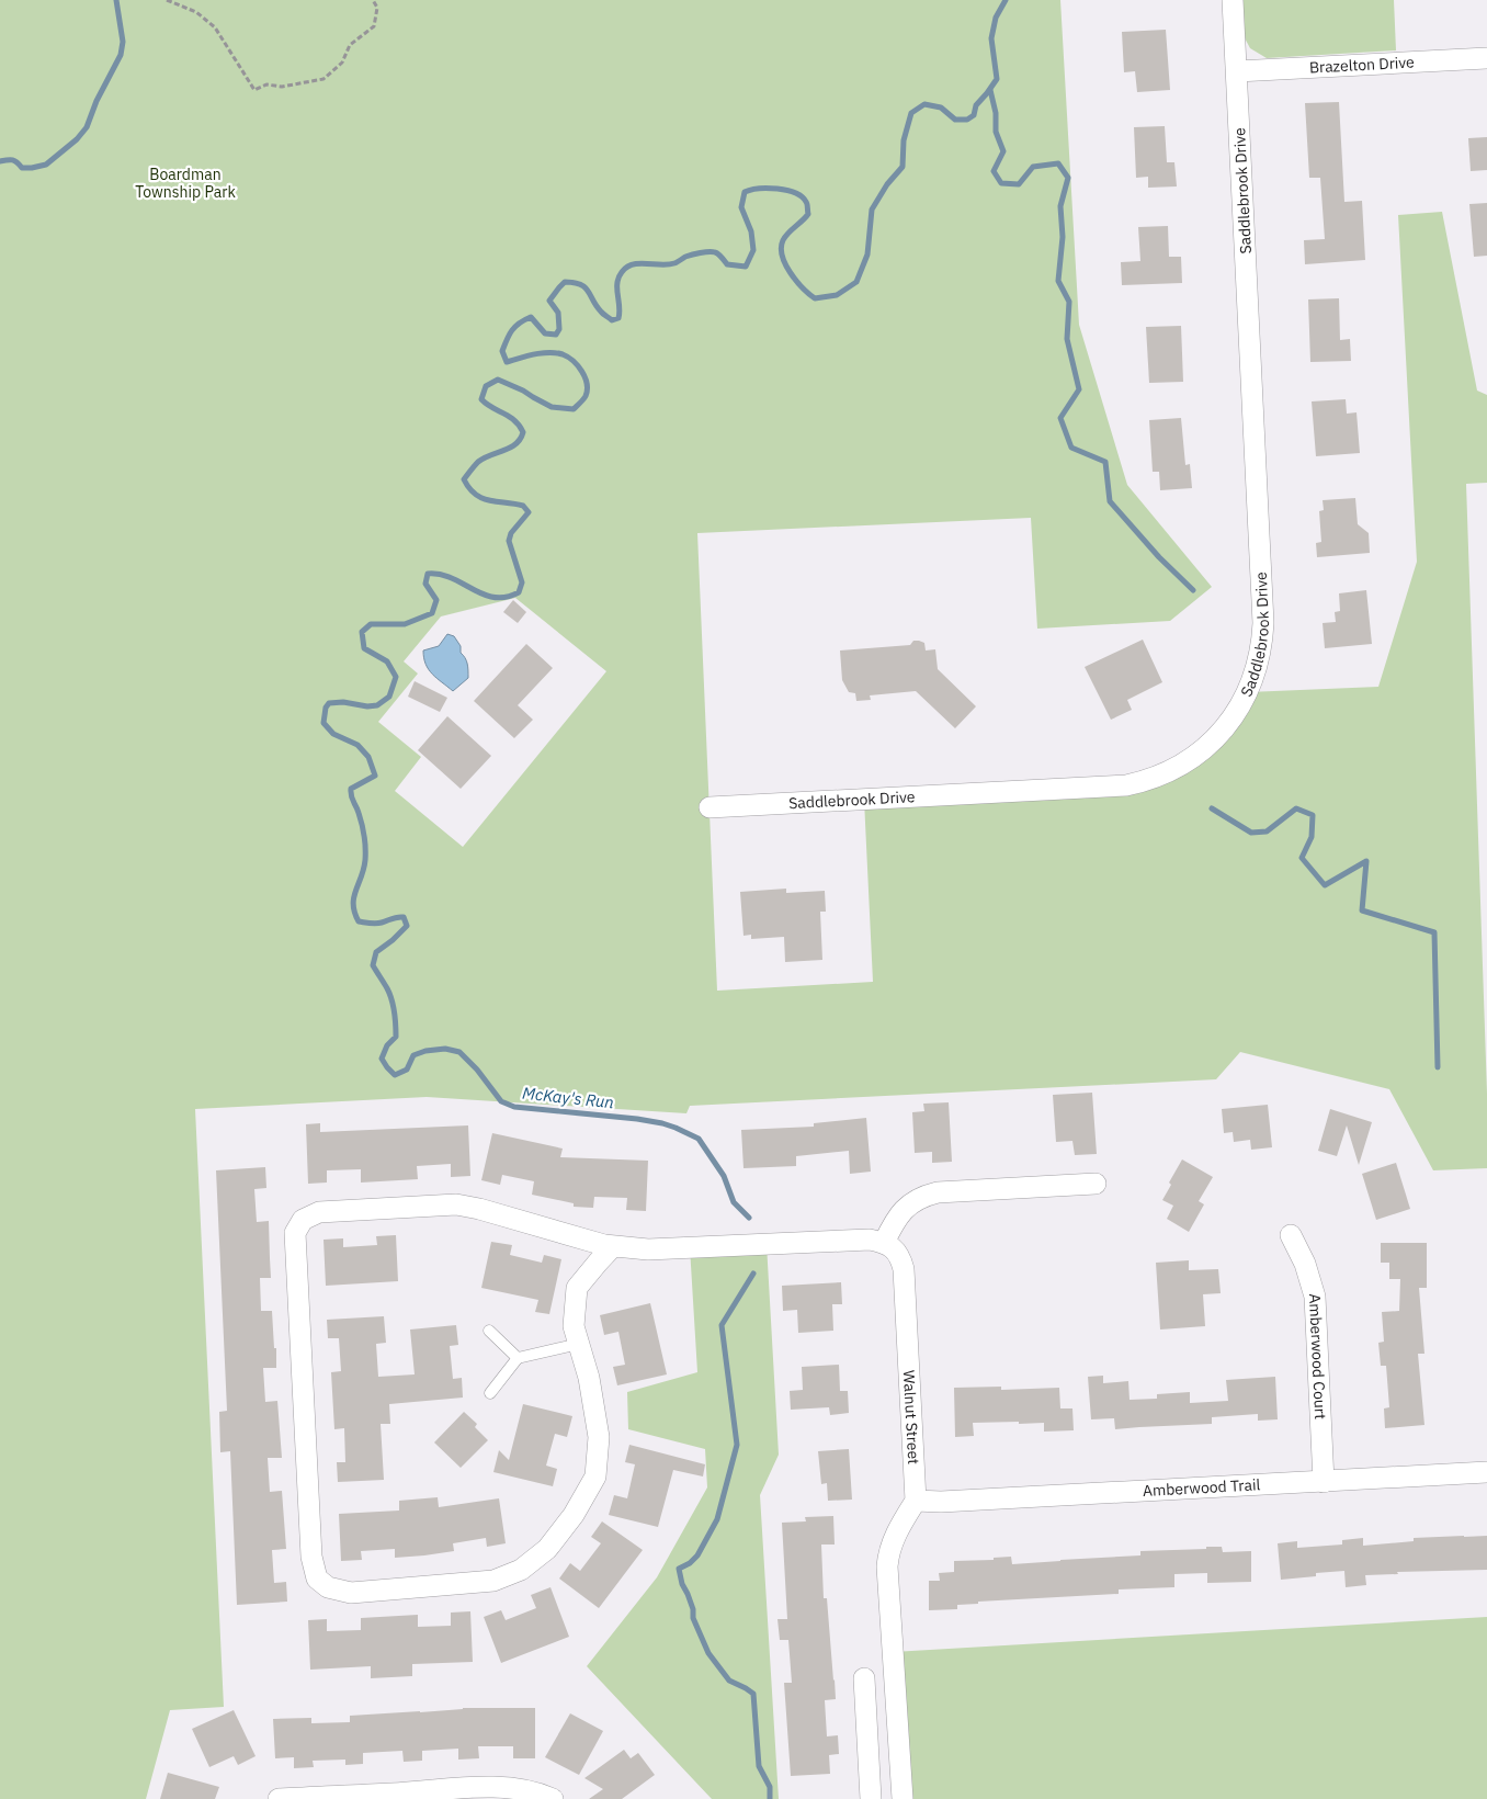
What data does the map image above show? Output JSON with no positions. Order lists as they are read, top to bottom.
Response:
{
  "streets": {
    "street": [
      "Brazelton Drive",
      "Saddlebrook Drive",
      "Amberwood Court",
      "Walnut Street",
      "Amberwood Trail"
    ]
  },
  "crossings": [
    ["Brazelton Drive", "Saddlebrook Drive"],
    ["Amberwood Court", "Amberwood Trail"],
    ["Walnut Street", "Amberwood Trail"]
  ],
  "water": ["McKay's Run"],
  "parks": ["Boardman Township Park"]
}
